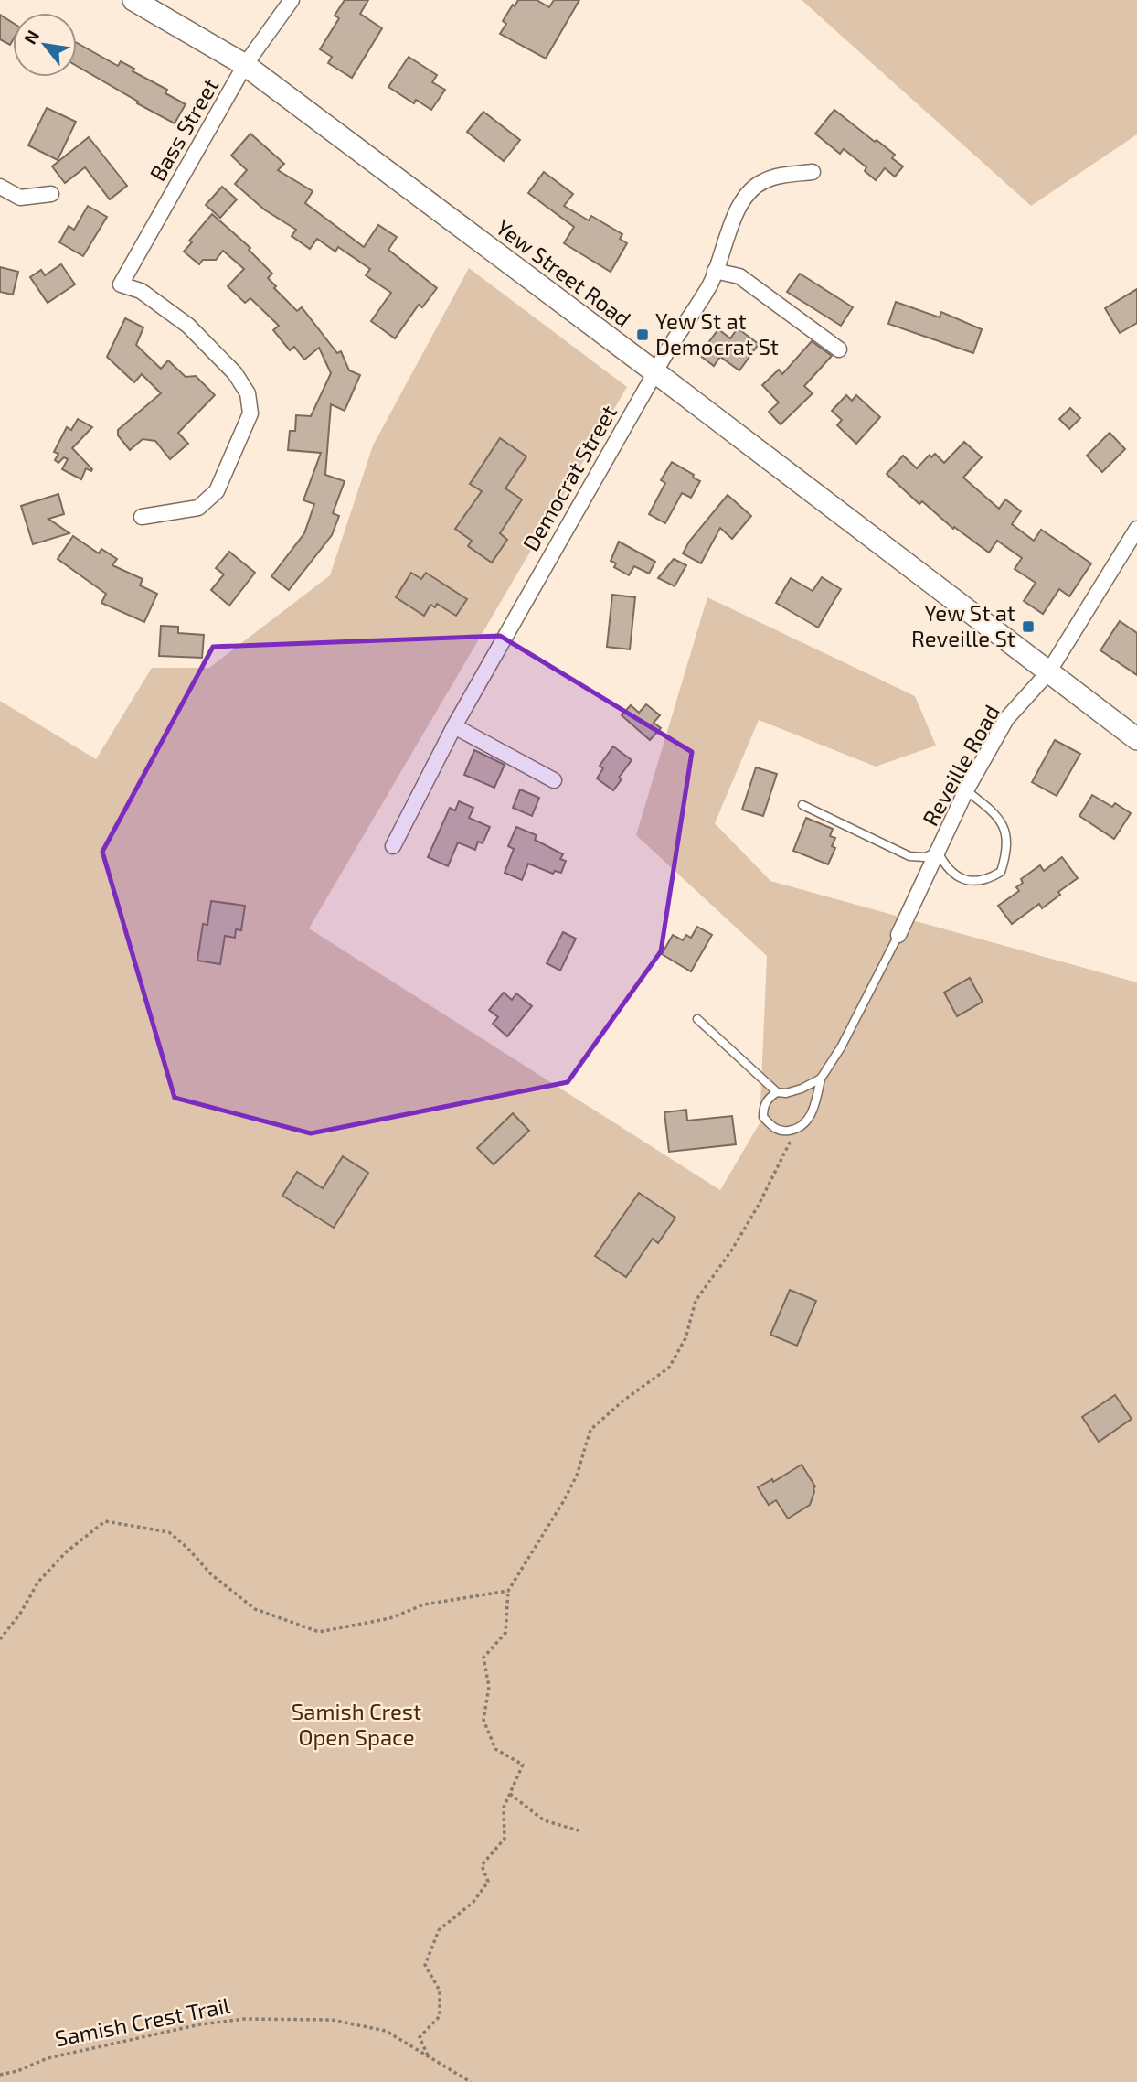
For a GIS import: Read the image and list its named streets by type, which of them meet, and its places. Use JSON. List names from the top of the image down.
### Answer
{
  "streets": {
    "street": [
      "Bass Street",
      "Yew Street Road",
      "Democrat Street",
      "Reveille Road"
    ],
    "path": ["Samish Crest Trail"]
  },
  "crossings": [
    ["Bass Street", "Yew Street Road"],
    ["Yew Street Road", "Democrat Street"],
    ["Yew Street Road", "Reveille Road"]
  ],
  "parks": ["Samish Crest Open Space"],
  "places": {
    "transit": ["Yew St at Democrat St", "Yew St at Reveille St"]
  },
  "north": "top left"
}
